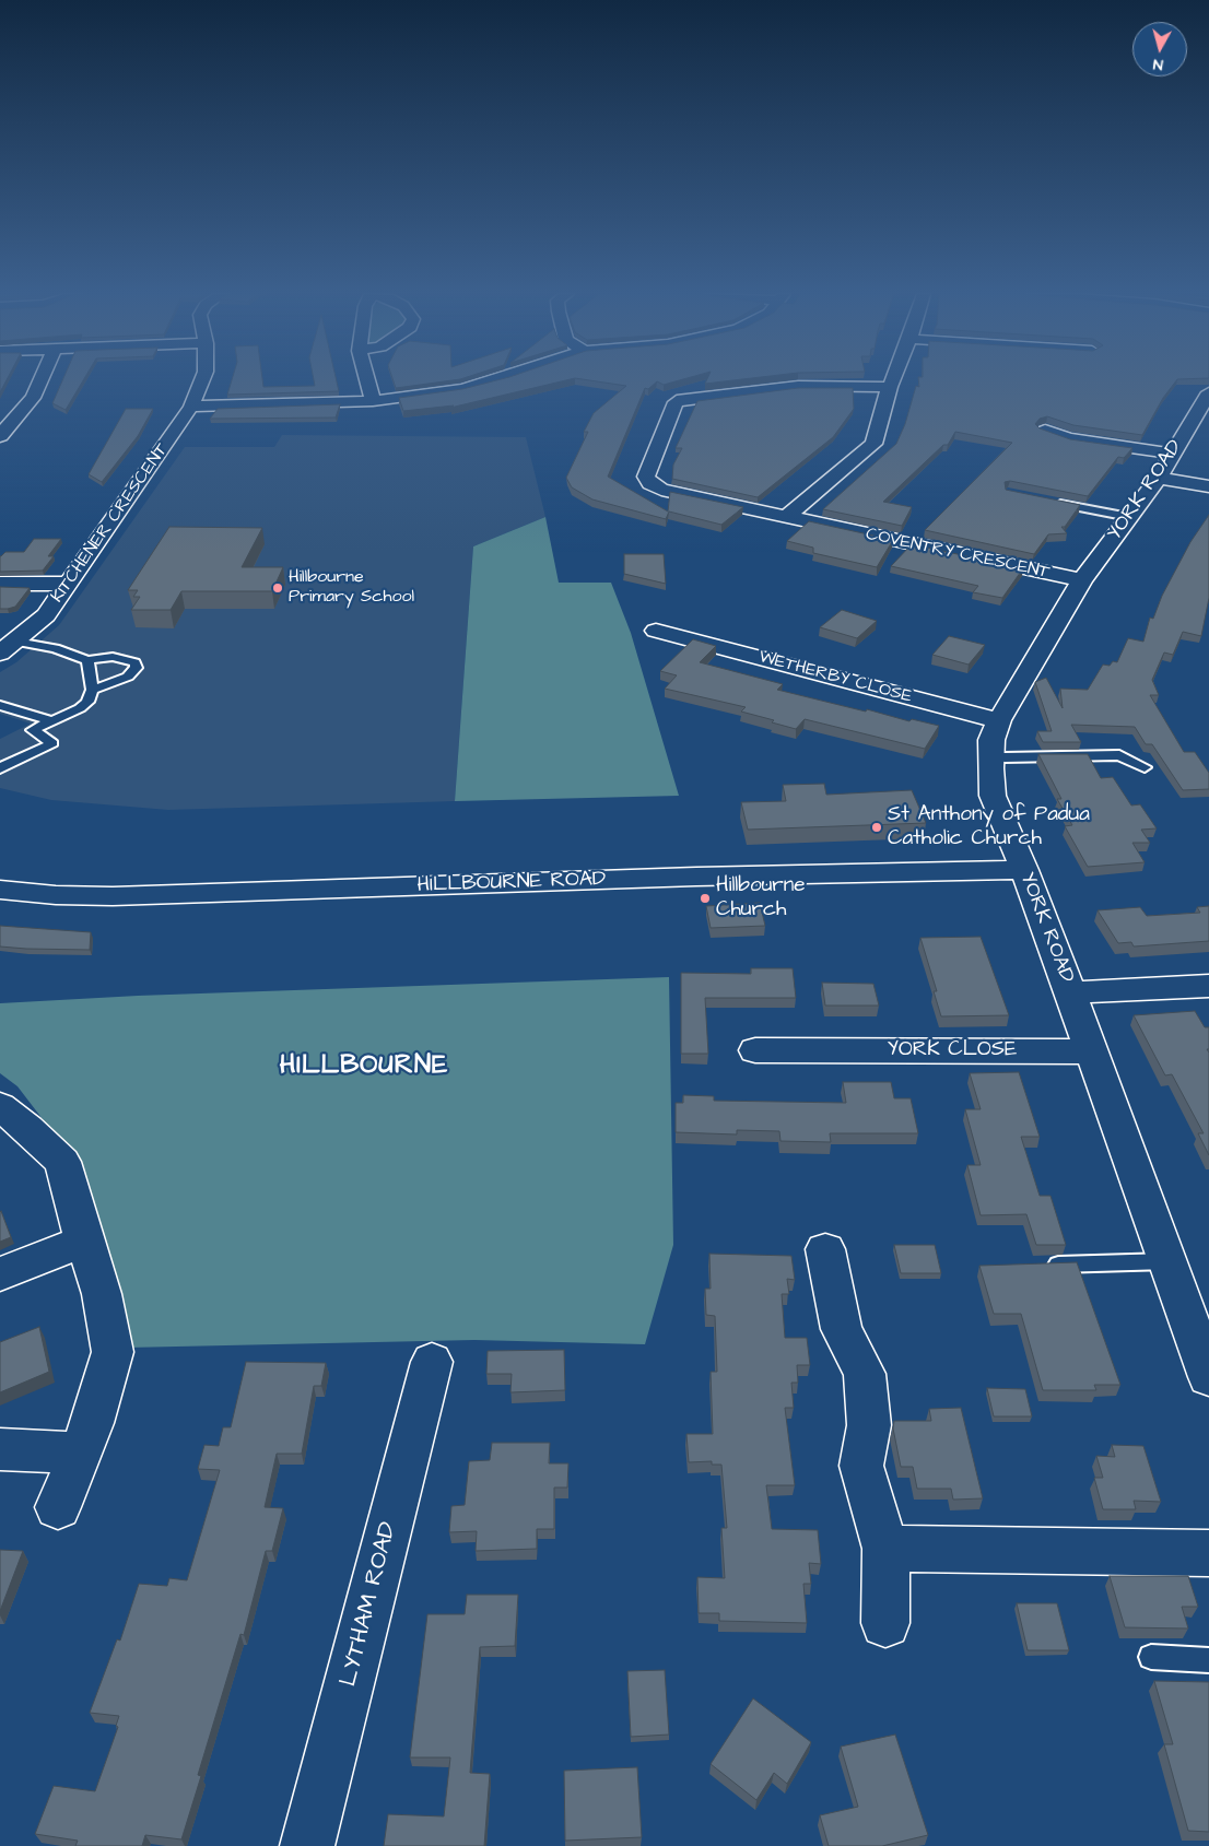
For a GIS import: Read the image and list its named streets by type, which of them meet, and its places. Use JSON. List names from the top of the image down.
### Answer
{
  "streets": {
    "street": [
      "YORK ROAD",
      "KITCHENER CRESCENT",
      "COVENTRY CRESCENT",
      "WETHERBY CLOSE",
      "HILLBOURNE ROAD",
      "YORK CLOSE",
      "LYTHAM ROAD"
    ]
  },
  "crossings": [
    ["YORK ROAD", "COVENTRY CRESCENT"],
    ["YORK ROAD", "WETHERBY CLOSE"],
    ["YORK ROAD", "HILLBOURNE ROAD"],
    ["YORK ROAD", "YORK CLOSE"]
  ],
  "districts": ["HILLBOURNE"],
  "places": ["Hillbourne Primary School", "St Anthony of Padua Catholic Church", "Hillbourne Church"],
  "north": "bottom"
}
